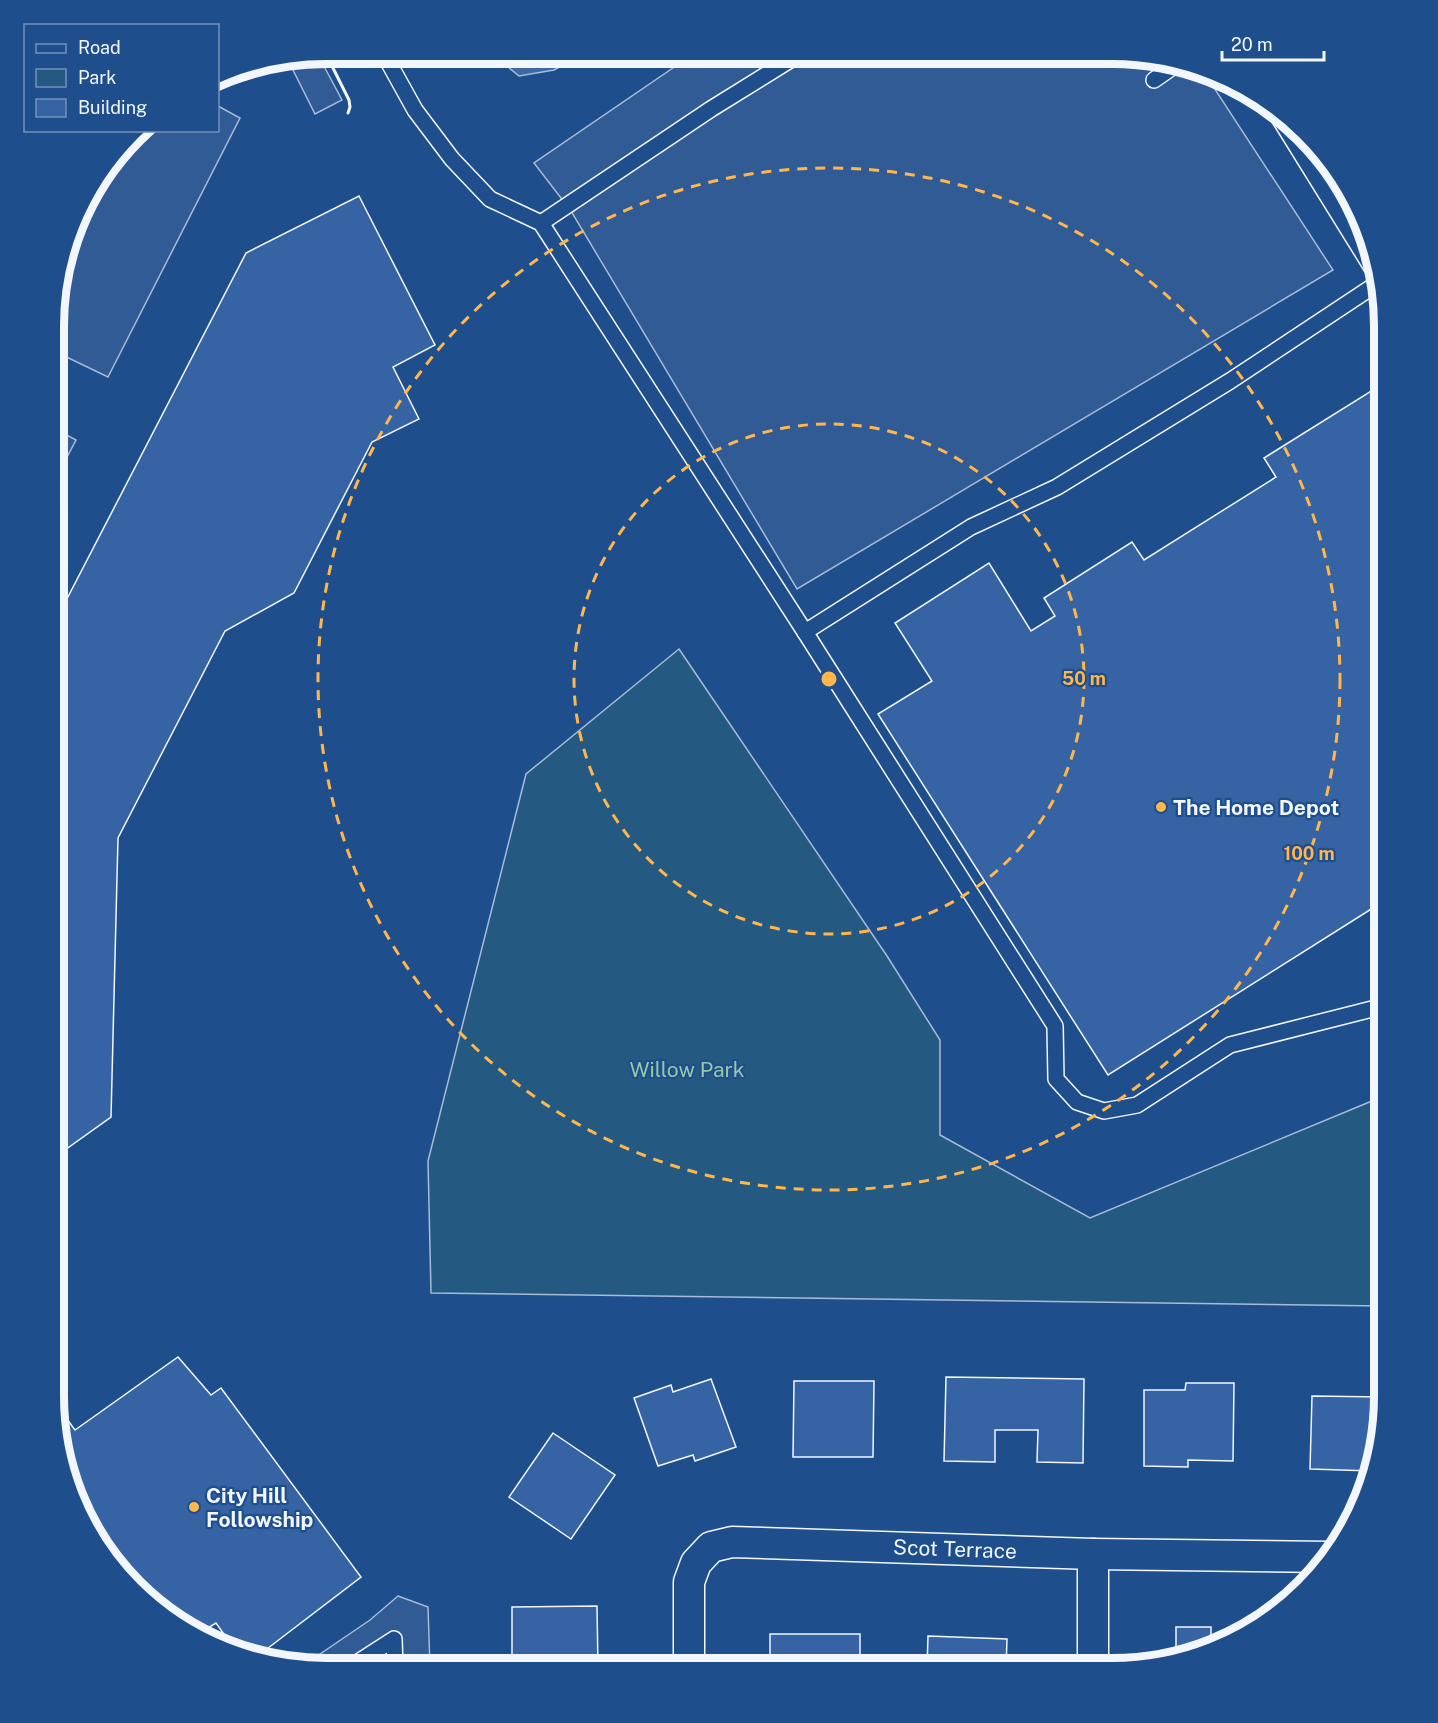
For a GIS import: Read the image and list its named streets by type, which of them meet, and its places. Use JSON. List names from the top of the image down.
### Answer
{
  "streets": {
    "street": ["Scot Terrace"]
  },
  "parks": ["Willow Park"],
  "places": ["The Home Depot", "City Hill Followship"],
  "legend": ["Road", "Park", "Building"],
  "scale_bar": "20 m",
  "rings": ["50 m", "100 m"]
}
